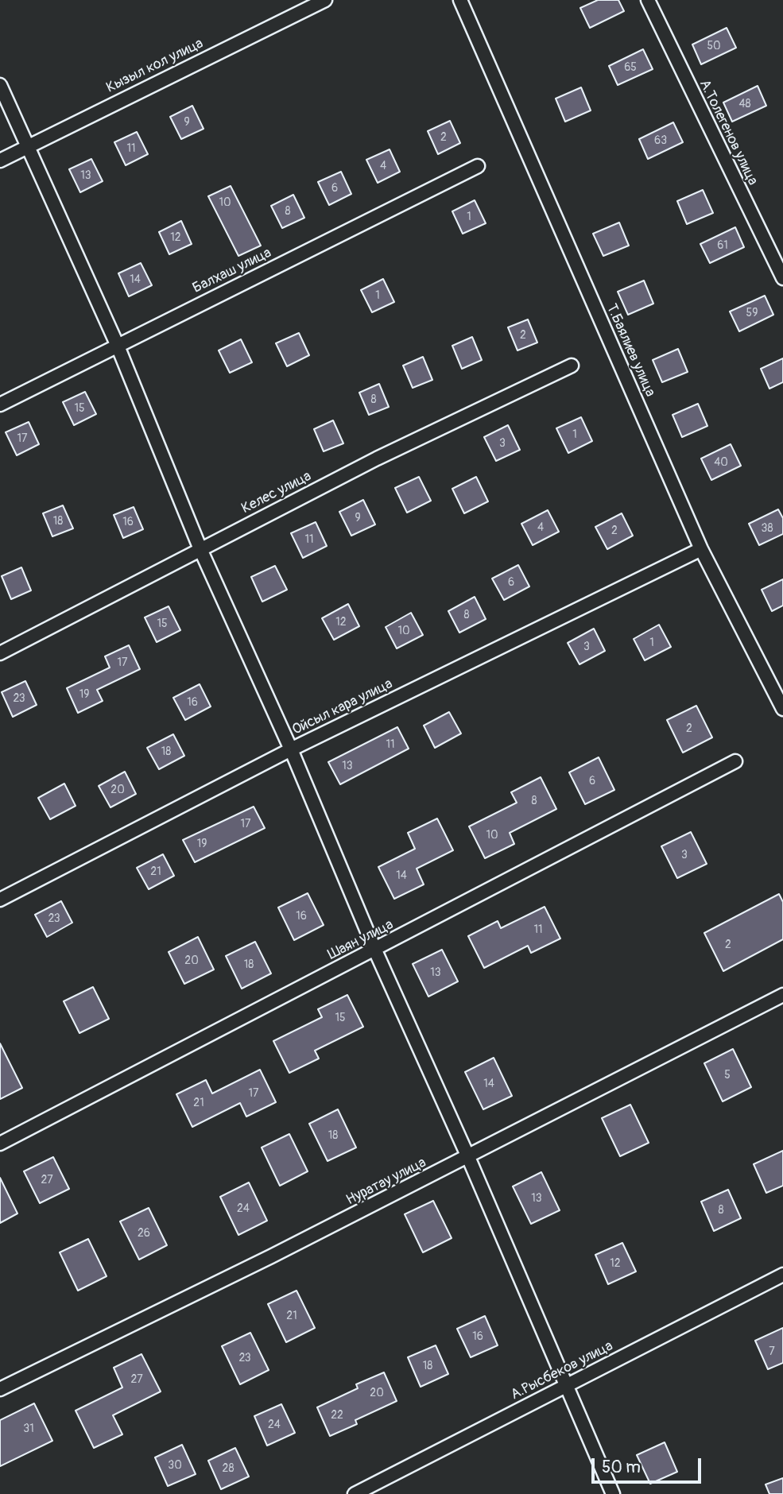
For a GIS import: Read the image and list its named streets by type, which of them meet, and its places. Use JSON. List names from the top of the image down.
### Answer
{
  "streets": {
    "street": [
      "Кызыл кол улица",
      "А.Толегенов улица",
      "Балхаш улица",
      "Т.Баялиев улица",
      "Келес улица",
      "Ойсыл кара улица",
      "Шаян улица",
      "Нуратау улица",
      "А.Рысбеков улица"
    ]
  },
  "crossings": [
    ["Т.Баялиев улица", "Ойсыл кара улица"]
  ],
  "house_numbers": [
    "50",
    "65",
    "48",
    "9",
    "2",
    "63",
    "11",
    "4",
    "13",
    "6",
    "10",
    "8",
    "1",
    "12",
    "61",
    "14",
    "1",
    "59",
    "2",
    "8",
    "15",
    "1",
    "17",
    "3",
    "40",
    "9",
    "18",
    "16",
    "4",
    "38",
    "2",
    "11",
    "6",
    "8",
    "12",
    "15",
    "10",
    "1",
    "3",
    "17",
    "19",
    "23",
    "16",
    "2",
    "11",
    "18",
    "13",
    "6",
    "20",
    "8",
    "17",
    "10",
    "19",
    "3",
    "21",
    "14",
    "16",
    "23",
    "11",
    "2",
    "20",
    "18",
    "13",
    "15",
    "5",
    "14",
    "17",
    "21",
    "18",
    "27",
    "13",
    "24",
    "8",
    "26",
    "12",
    "21",
    "16",
    "7",
    "23",
    "18",
    "27",
    "20",
    "22",
    "24",
    "31",
    "30",
    "28"
  ],
  "scale_bar": "50 m"
}
